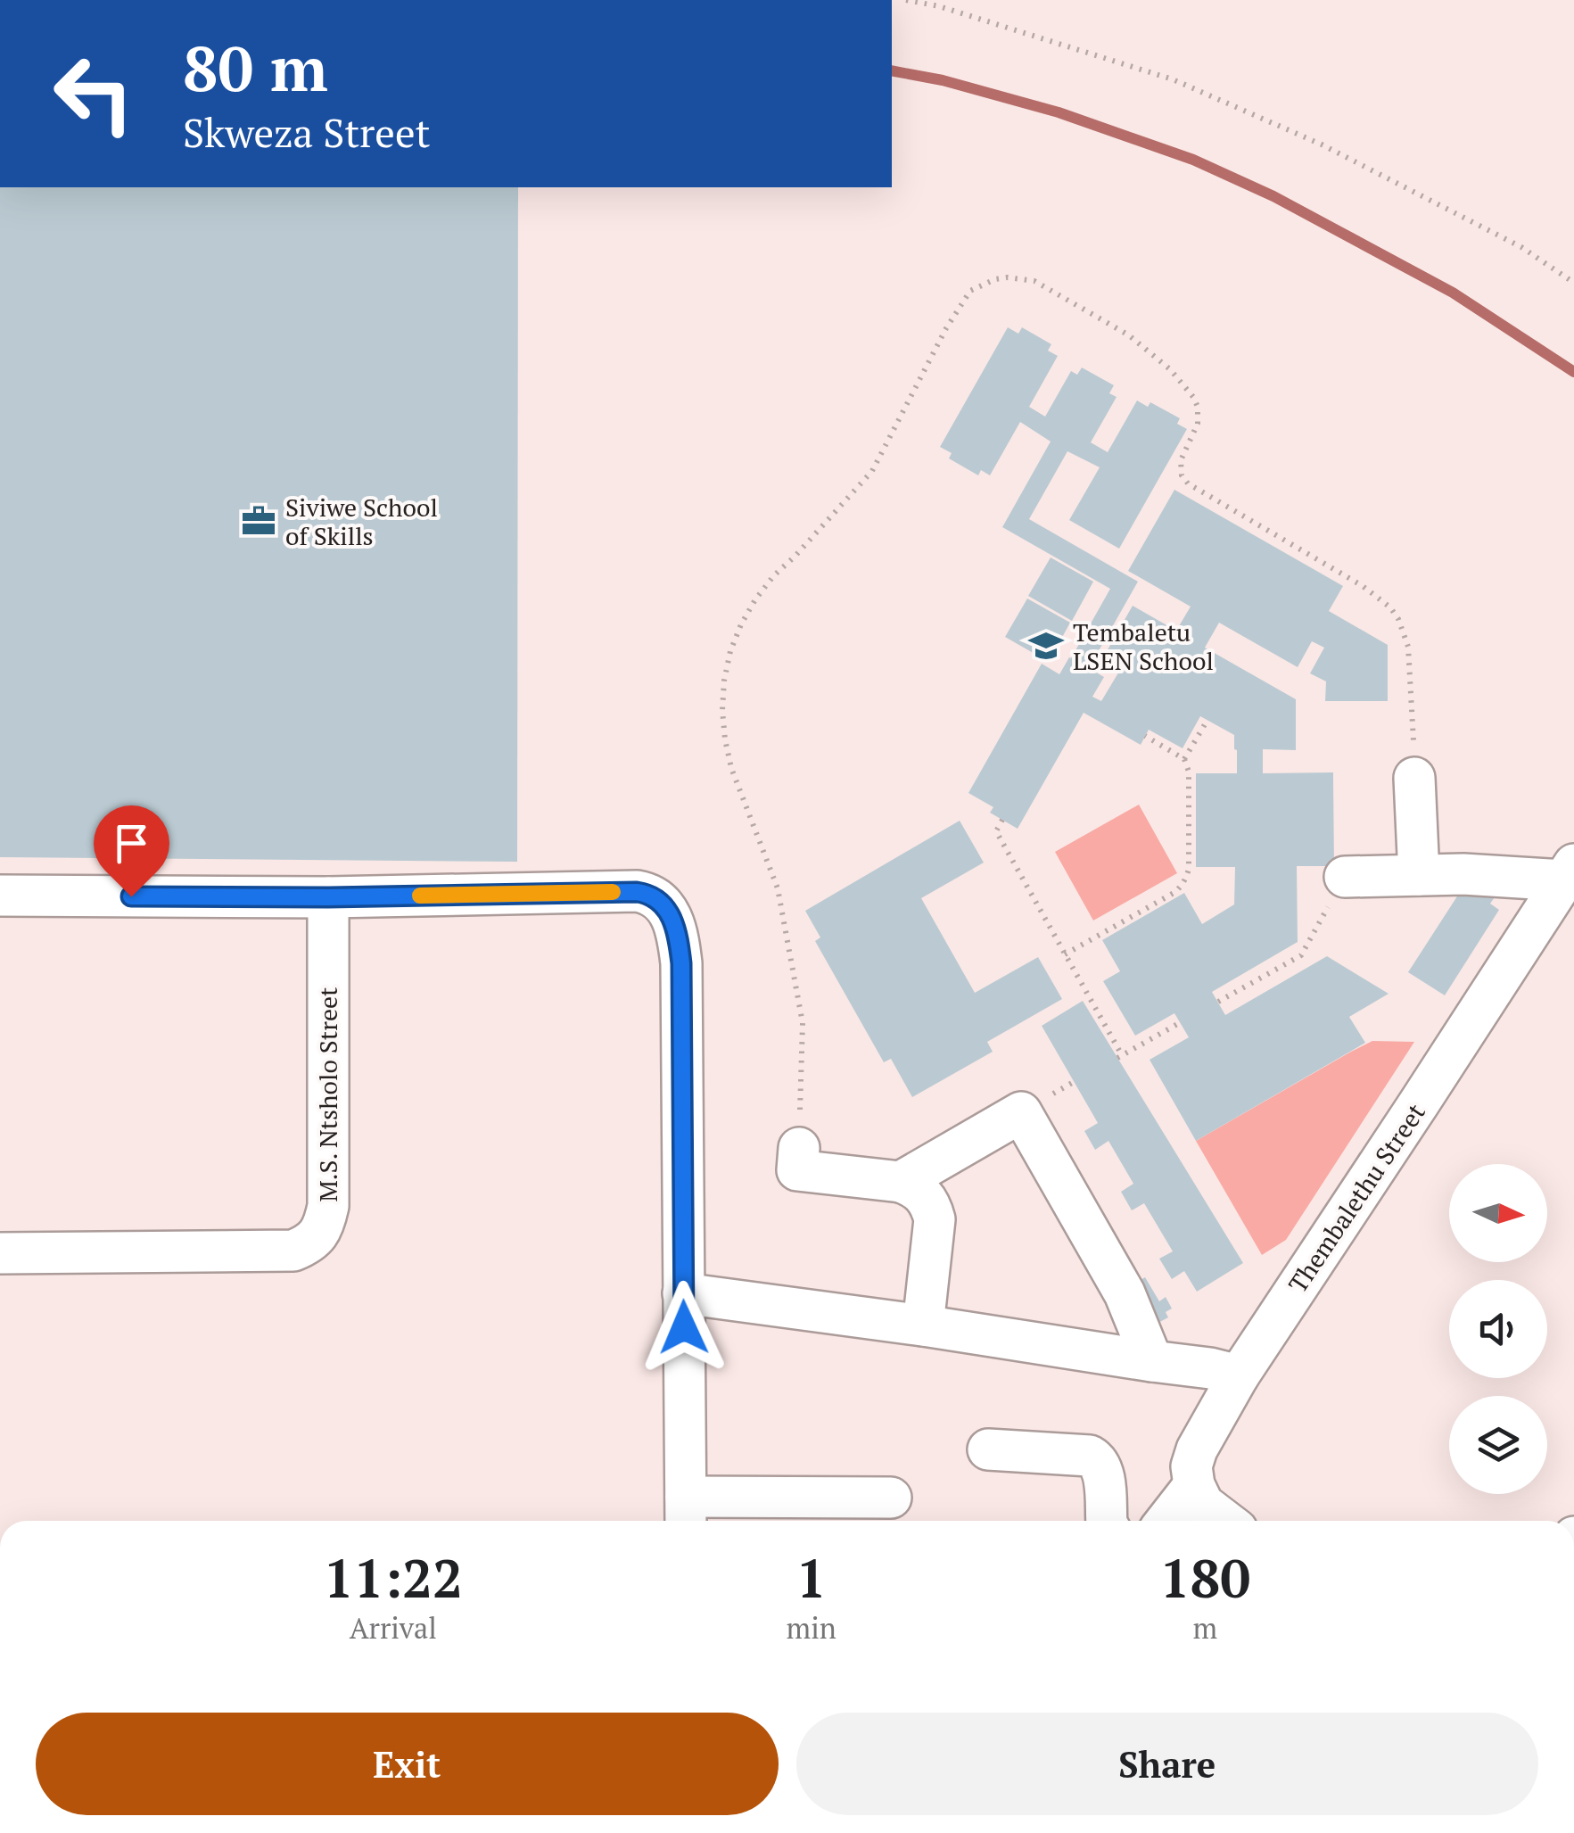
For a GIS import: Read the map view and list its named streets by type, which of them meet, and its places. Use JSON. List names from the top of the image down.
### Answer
{
  "streets": {
    "street": ["M.S. Ntsholo Street", "Thembalethu Street"]
  },
  "places": {
    "office": ["Siviwe School of Skills"],
    "school or university": ["Tembaletu LSEN School"]
  },
  "north": "right",
  "page": {
    "turn": ["80 m", "Skweza Street"],
    "eta": [
      "11:22",
      "Arrival",
      "1",
      "min",
      "180",
      "m"
    ],
    "buttons": ["Exit", "Share"]
  }
}
